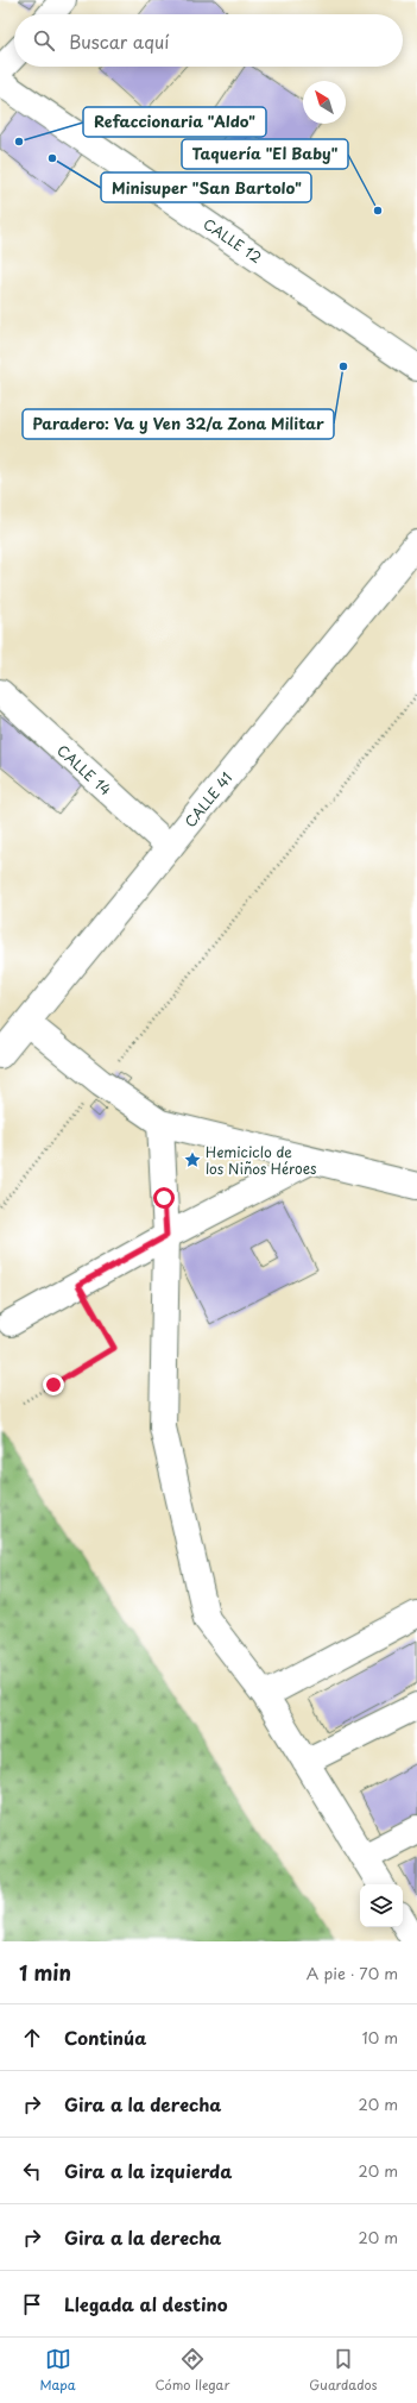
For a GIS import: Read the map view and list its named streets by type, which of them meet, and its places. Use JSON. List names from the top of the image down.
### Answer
{
  "streets": {
    "main road": ["CALLE 12", "CALLE 14", "CALLE 41"]
  },
  "crossings": [
    ["CALLE 14", "CALLE 41"]
  ],
  "places": {
    "other": [
      "Refaccionaria \"Aldo\"",
      "Minisuper \"San Bartolo\"",
      "Taquería \"El Baby\"",
      "Paradero: Va y Ven 32/a Zona Militar"
    ],
    "place": ["Hemiciclo de los Niños Héroes"]
  },
  "north": "top left",
  "page": {
    "search": "Buscar aquí",
    "heading": ["1 min", "A pie · 70 m"],
    "list": [
      ["Continúa", "10 m"],
      ["Gira a la derecha", "20 m"],
      ["Gira a la izquierda", "20 m"],
      ["Gira a la derecha", "20 m"],
      "Llegada al destino"
    ],
    "nav": ["Mapa", "Cómo llegar", "Guardados"]
  }
}
